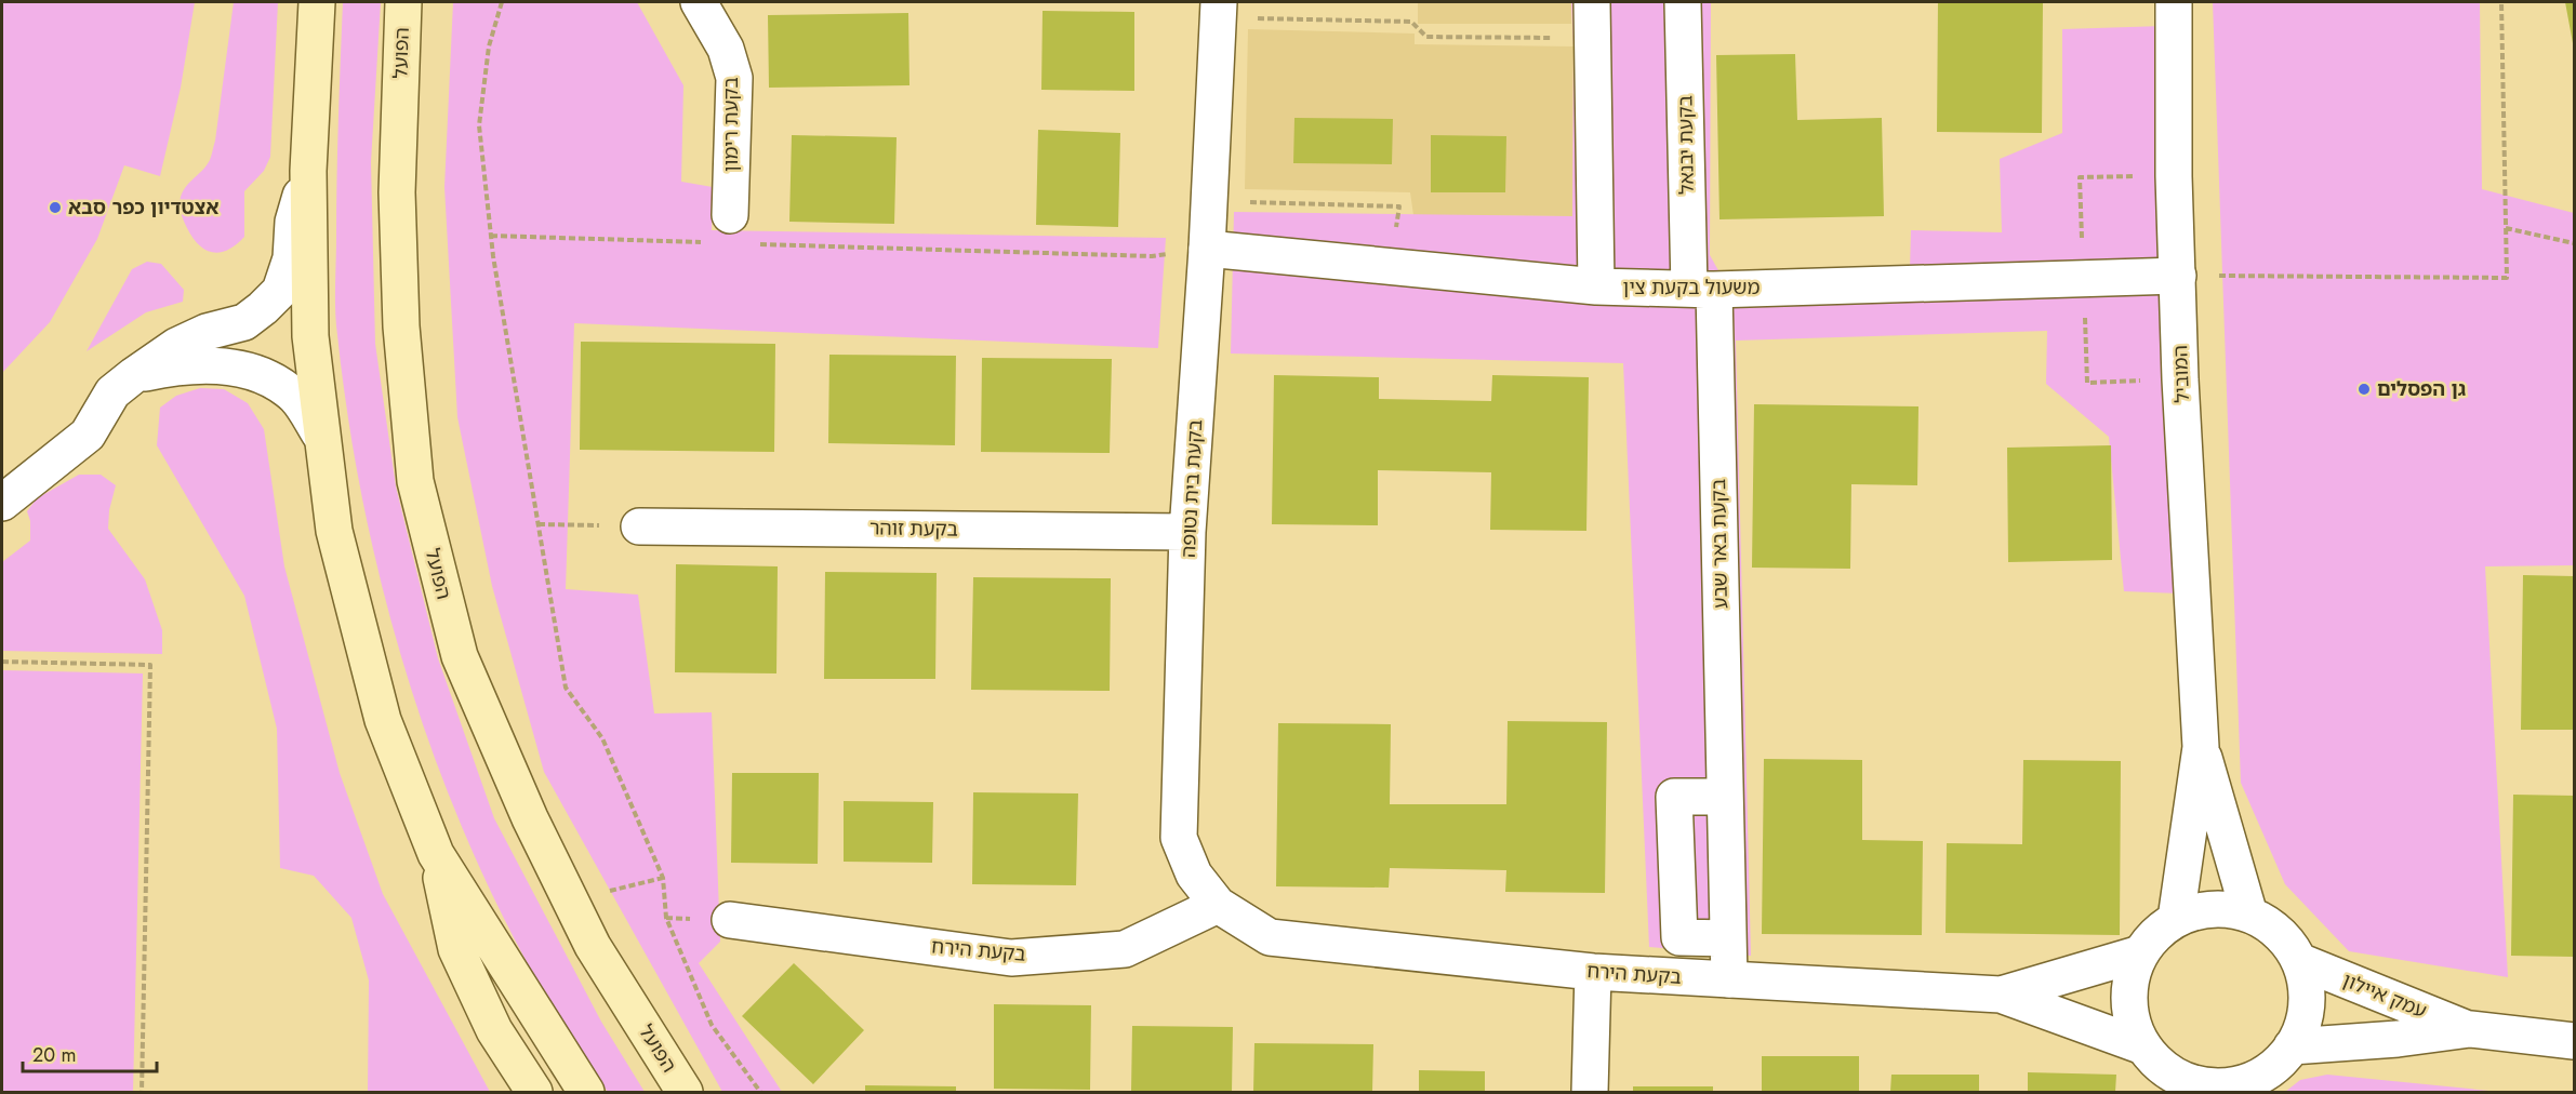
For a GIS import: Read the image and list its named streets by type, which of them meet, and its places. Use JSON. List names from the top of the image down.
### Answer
{
  "streets": {
    "main road": ["הפועל"],
    "street": [
      "בקעת רימון",
      "בקעת יבנאל",
      "משעול בקעת צין",
      "המוביל",
      "בקעת בית נטופה",
      "בקעת זוהר",
      "בקעת באר שבע",
      "בקעת הירח",
      "עמק איילון"
    ]
  },
  "crossings": [
    ["בקעת יבנאל", "משעול בקעת צין"],
    ["בקעת יבנאל", "בקעת באר שבע"],
    ["משעול בקעת צין", "המוביל"],
    ["משעול בקעת צין", "בקעת בית נטופה"],
    ["משעול בקעת צין", "בקעת באר שבע"],
    ["המוביל", "בקעת הירח"],
    ["המוביל", "עמק איילון"],
    ["בקעת בית נטופה", "בקעת זוהר"],
    ["בקעת בית נטופה", "בקעת הירח"],
    ["בקעת באר שבע", "בקעת הירח"],
    ["בקעת הירח", "עמק איילון"]
  ],
  "places": ["אצטדיון כפר סבא", "גן הפסלים"],
  "scale_bar": "20 m"
}
